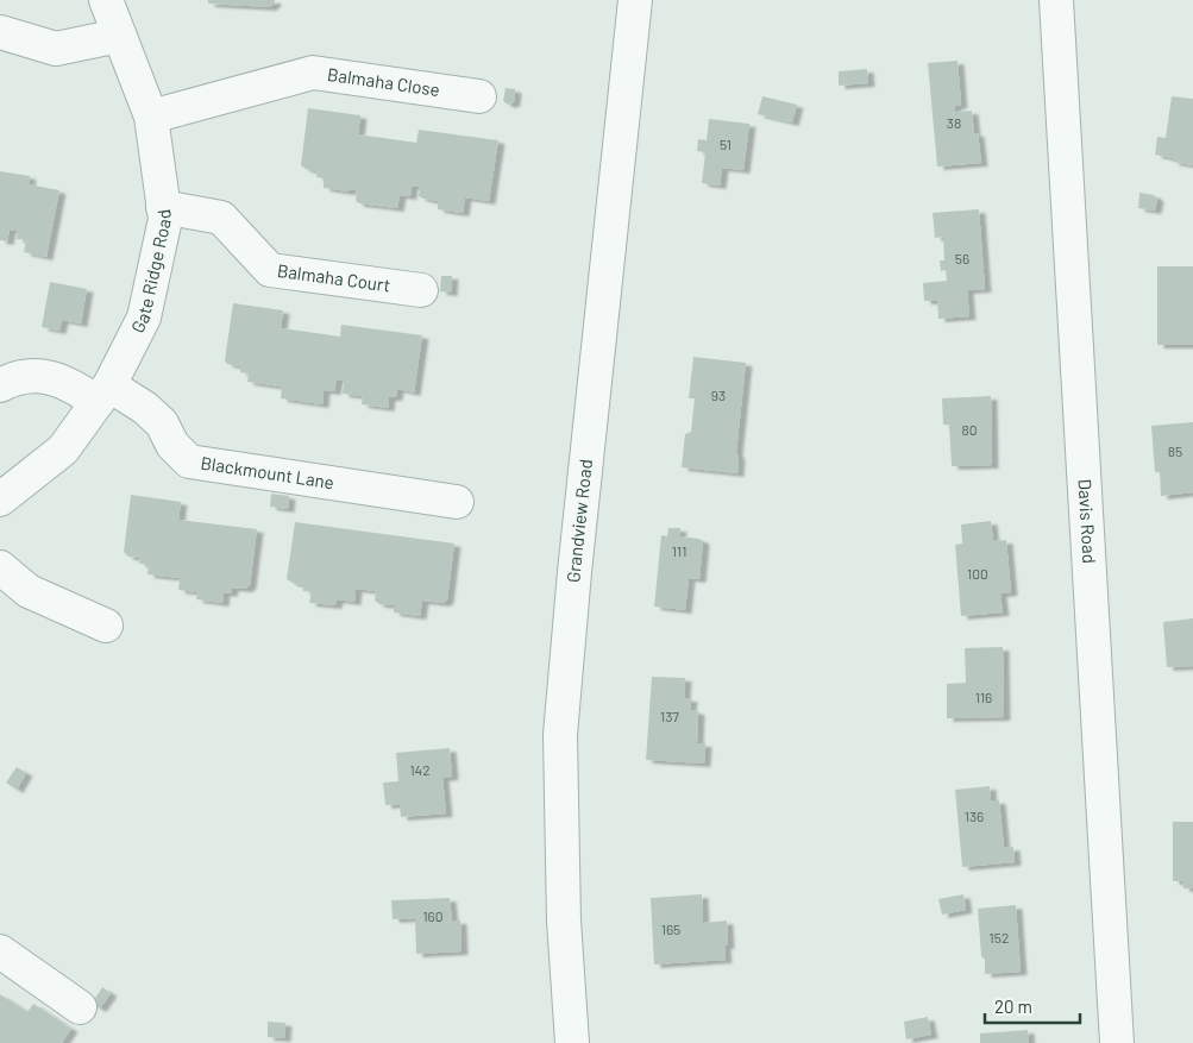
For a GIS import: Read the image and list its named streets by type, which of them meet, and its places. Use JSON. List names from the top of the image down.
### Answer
{
  "streets": {
    "street": [
      "Balmaha Close",
      "Gate Ridge Road",
      "Balmaha Court",
      "Blackmount Lane",
      "Grandview Road",
      "Davis Road"
    ]
  },
  "crossings": [
    ["Balmaha Close", "Gate Ridge Road"],
    ["Gate Ridge Road", "Balmaha Court"],
    ["Gate Ridge Road", "Blackmount Lane"]
  ],
  "house_numbers": [
    "38",
    "51",
    "56",
    "93",
    "80",
    "85",
    "111",
    "100",
    "116",
    "137",
    "142",
    "136",
    "160",
    "165",
    "152"
  ],
  "scale_bar": "20 m"
}
